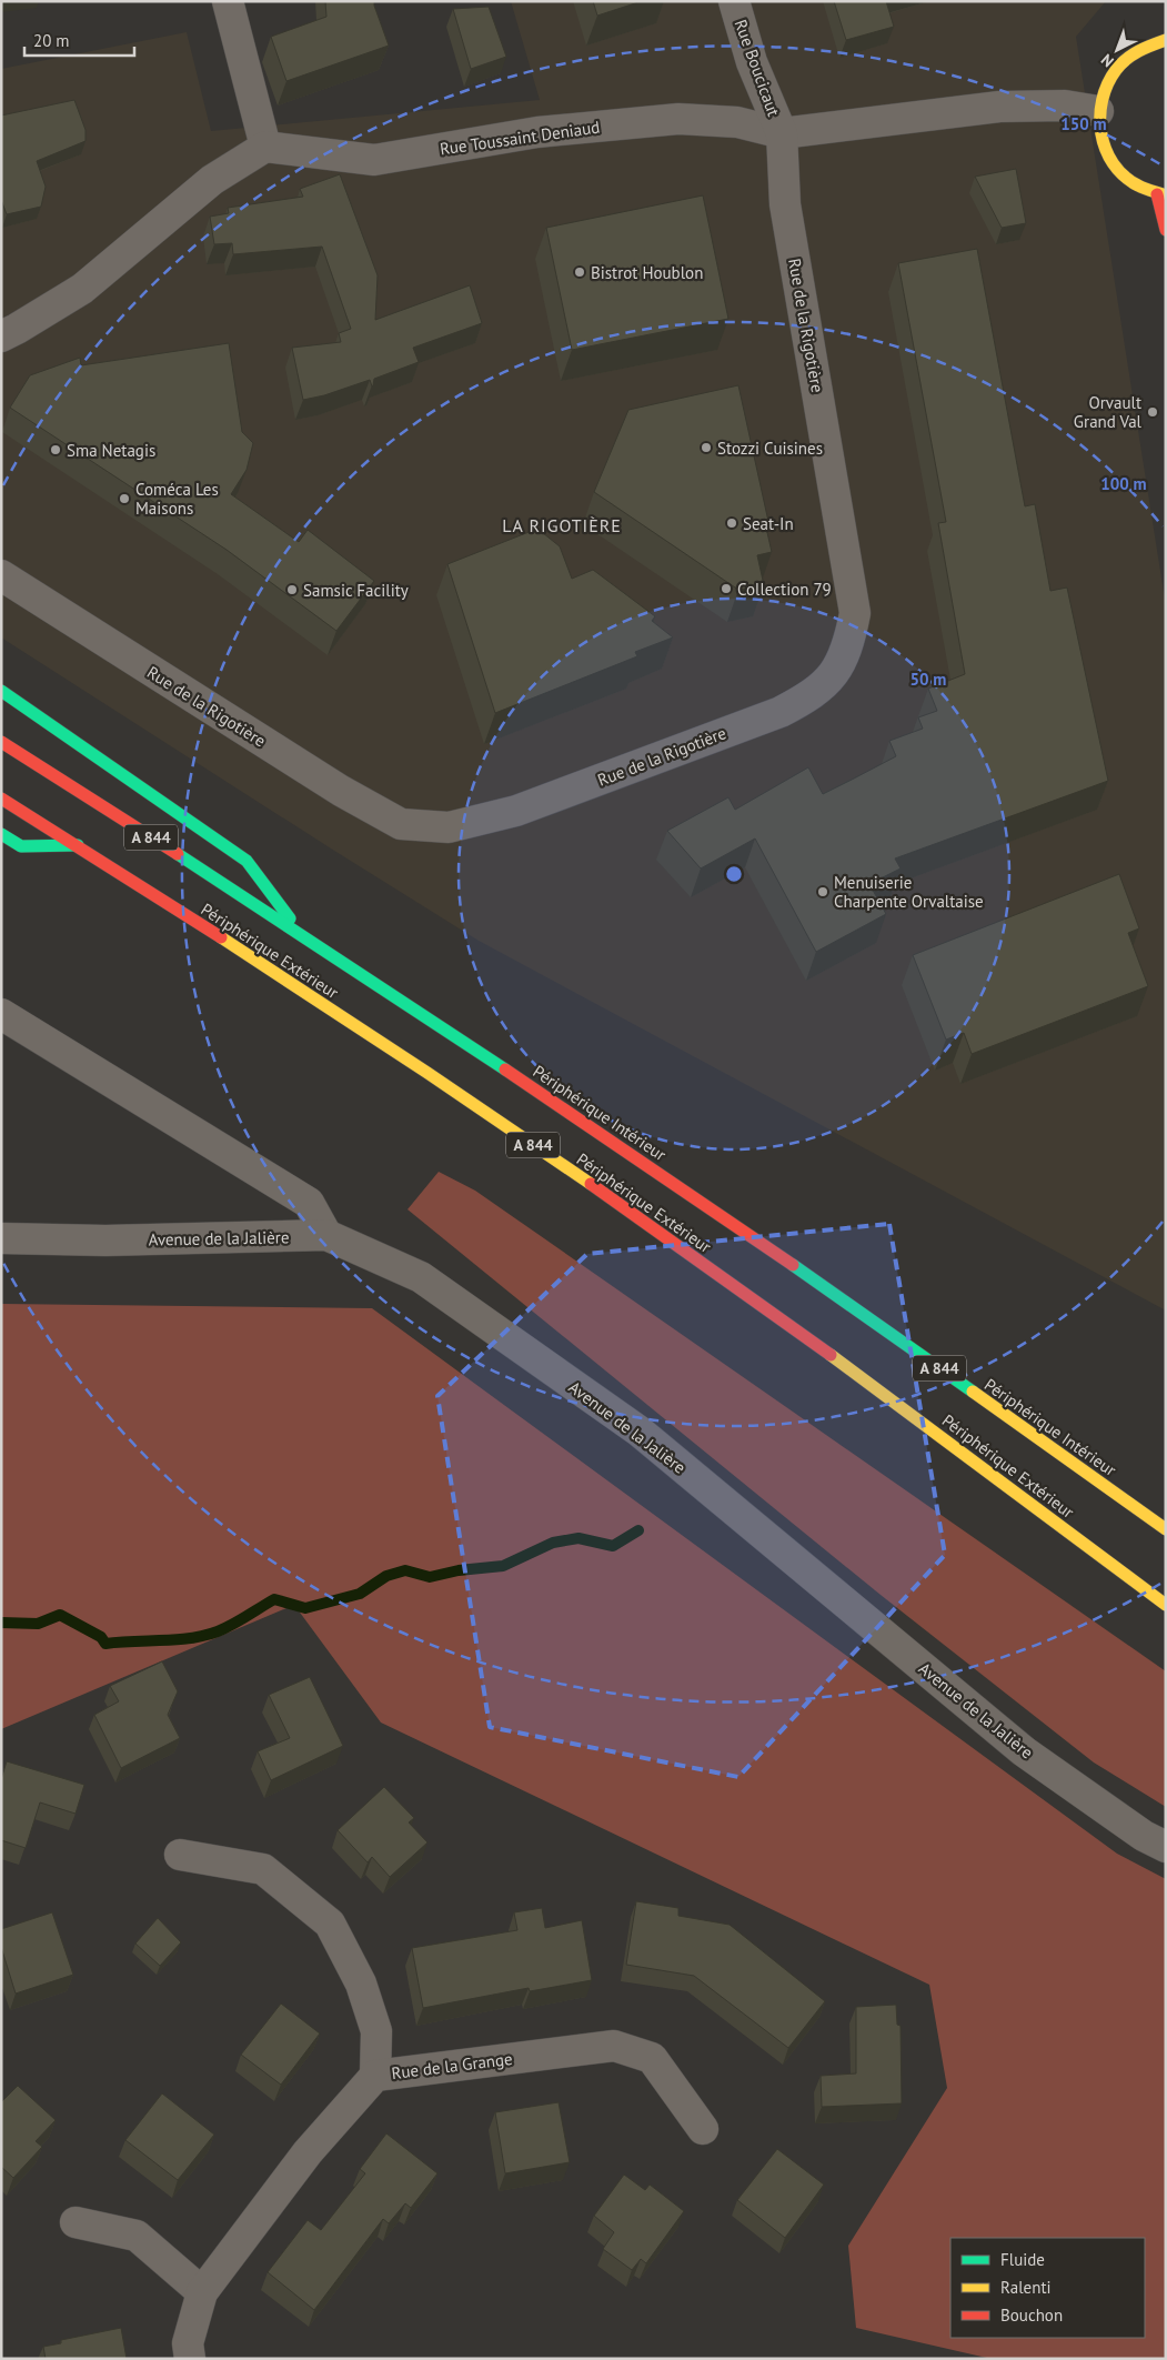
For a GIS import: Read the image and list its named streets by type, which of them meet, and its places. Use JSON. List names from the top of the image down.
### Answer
{
  "streets": {
    "main road": ["A 844", "Périphérique Extérieur", "Périphérique Intérieur"],
    "street": [
      "Rue Boucicaut",
      "Rue Toussaint Deniaud",
      "Rue de la Rigotière",
      "Avenue de la Jalière",
      "Rue de la Grange"
    ]
  },
  "crossings": [
    ["Rue Boucicaut", "Rue Toussaint Deniaud"],
    ["Rue Boucicaut", "Rue de la Rigotière"],
    ["Rue Toussaint Deniaud", "Rue de la Rigotière"]
  ],
  "districts": ["LA RIGOTIÈRE"],
  "places": [
    "Bistrot Houblon",
    "Orvault Grand Val",
    "Stozzi Cuisines",
    "Sma Netagis",
    "Coméca Les Maisons",
    "Seat-In",
    "Collection 79",
    "Samsic Facility",
    "Menuiserie Charpente Orvaltaise"
  ],
  "legend": ["Fluide", "Ralenti", "Bouchon"],
  "scale_bar": "20 m",
  "north": "bottom left",
  "rings": ["150 m", "100 m", "50 m"]
}
